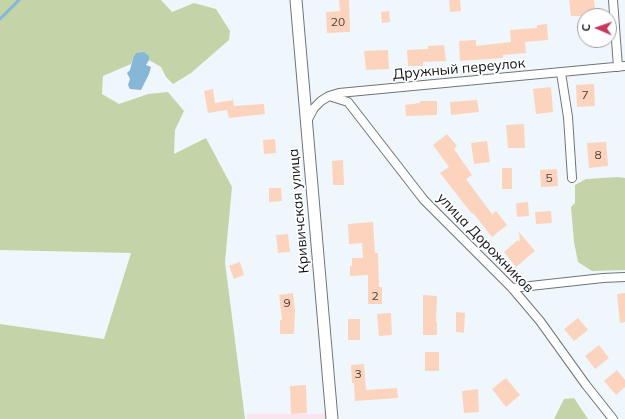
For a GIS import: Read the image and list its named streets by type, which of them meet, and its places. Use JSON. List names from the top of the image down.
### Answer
{
  "streets": {
    "street": ["Дружный переулок", "Кривичская улица", "улица Дорожников"]
  },
  "crossings": [
    ["Дружный переулок", "Кривичская улица"],
    ["Дружный переулок", "улица Дорожников"]
  ],
  "house_numbers": [
    "20",
    "7",
    "8",
    "5",
    "2",
    "9",
    "3"
  ],
  "north": "left"
}
